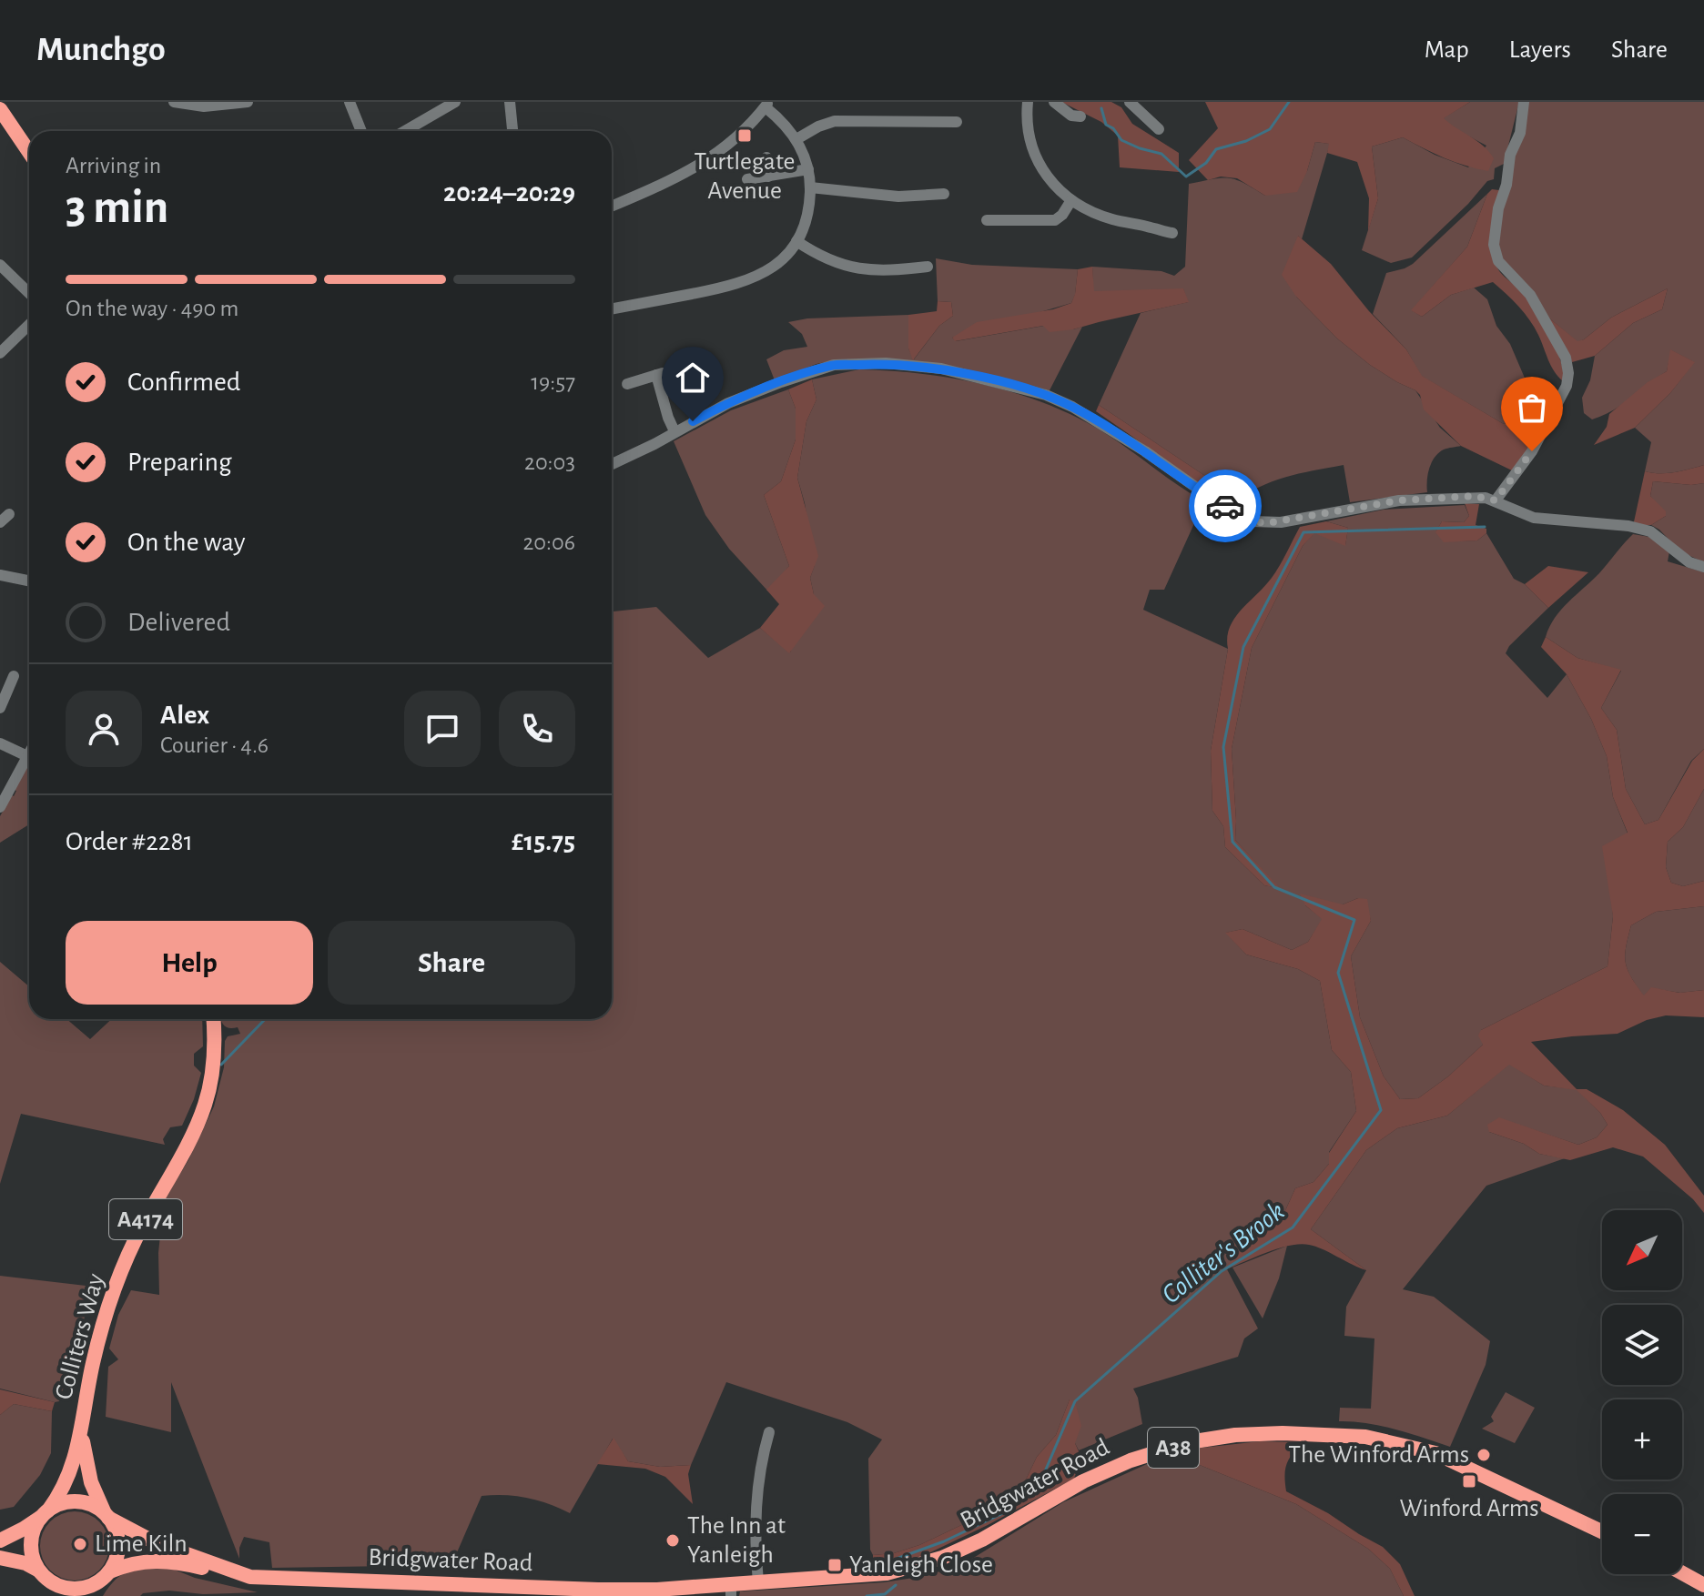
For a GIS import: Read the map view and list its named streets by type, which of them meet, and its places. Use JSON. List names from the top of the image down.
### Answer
{
  "streets": {
    "highway": [
      "A4174",
      "Colliters Way",
      "A38",
      "Bridgwater Road"
    ]
  },
  "crossings": [
    ["A4174", "Colliters Way"],
    ["A4174", "Bridgwater Road"]
  ],
  "water": ["Colliter's Brook"],
  "places": {
    "transit": ["Turtlegate Avenue", "Winford Arms", "Yanleigh Close"],
    "other": ["The Winford Arms", "The Inn at Yanleigh", "Lime Kiln"]
  },
  "north": "bottom left",
  "page": {
    "header": "Munchgo",
    "nav": ["Map", "Layers", "Share"],
    "heading": ["3 min", "Arriving in", "20:24–20:29"],
    "panel": [
      "Alex",
      "Courier · 4.6",
      "Order #2281",
      "£15.75"
    ],
    "bar": "On the way · 490 m",
    "list": [
      ["Confirmed", "19:57"],
      ["Preparing", "20:03"],
      ["On the way", "20:06"],
      "Delivered"
    ],
    "buttons": ["Help", "Share"],
    "map_buttons": ["+", "−"]
  }
}
